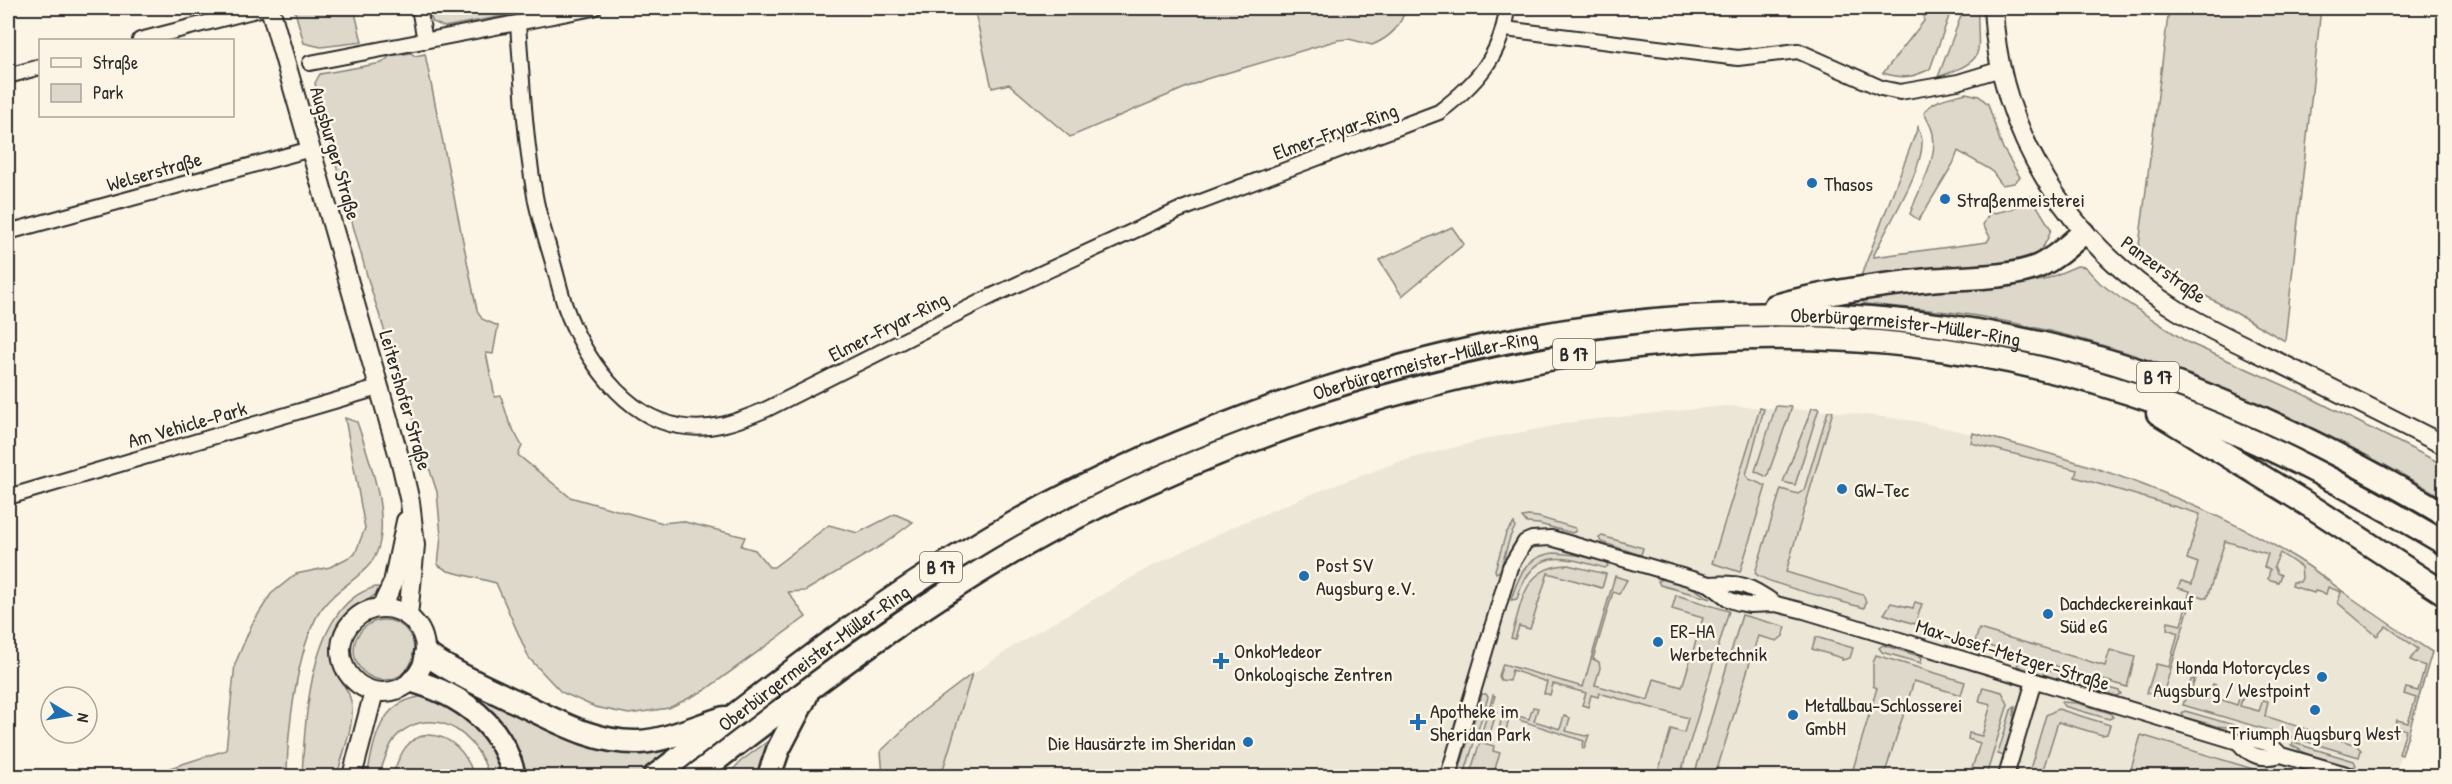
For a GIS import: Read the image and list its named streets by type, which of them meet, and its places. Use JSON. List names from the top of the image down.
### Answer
{
  "streets": {
    "highway": ["Oberbürgermeister-Müller-Ring", "B 17"],
    "street": [
      "Elmer-Fryar-Ring",
      "Augsburger Straße",
      "Welserstraße",
      "Panzerstraße",
      "Leitershofer Straße",
      "Am Vehicle-Park",
      "Max-Josef-Metzger-Straße"
    ]
  },
  "crossings": [
    ["Augsburger Straße", "Welserstraße"],
    ["Augsburger Straße", "Leitershofer Straße"],
    ["Leitershofer Straße", "Am Vehicle-Park"]
  ],
  "places": {
    "other": [
      "Thasos",
      "Straßenmeisterei",
      "GW-Tec",
      "Post SV Augsburg e.V.",
      "Dachdeckereinkauf Süd eG",
      "ER-HA Werbetechnik",
      "Honda Motorcycles Augsburg / Westpoint",
      "Triumph Augsburg West",
      "Metallbau-Schlosserei GmbH",
      "Die Hausärzte im Sheridan"
    ],
    "health": ["OnkoMedeor Onkologische Zentren", "Apotheke im Sheridan Park"]
  },
  "legend": ["Straße", "Park"],
  "north": "right"
}
